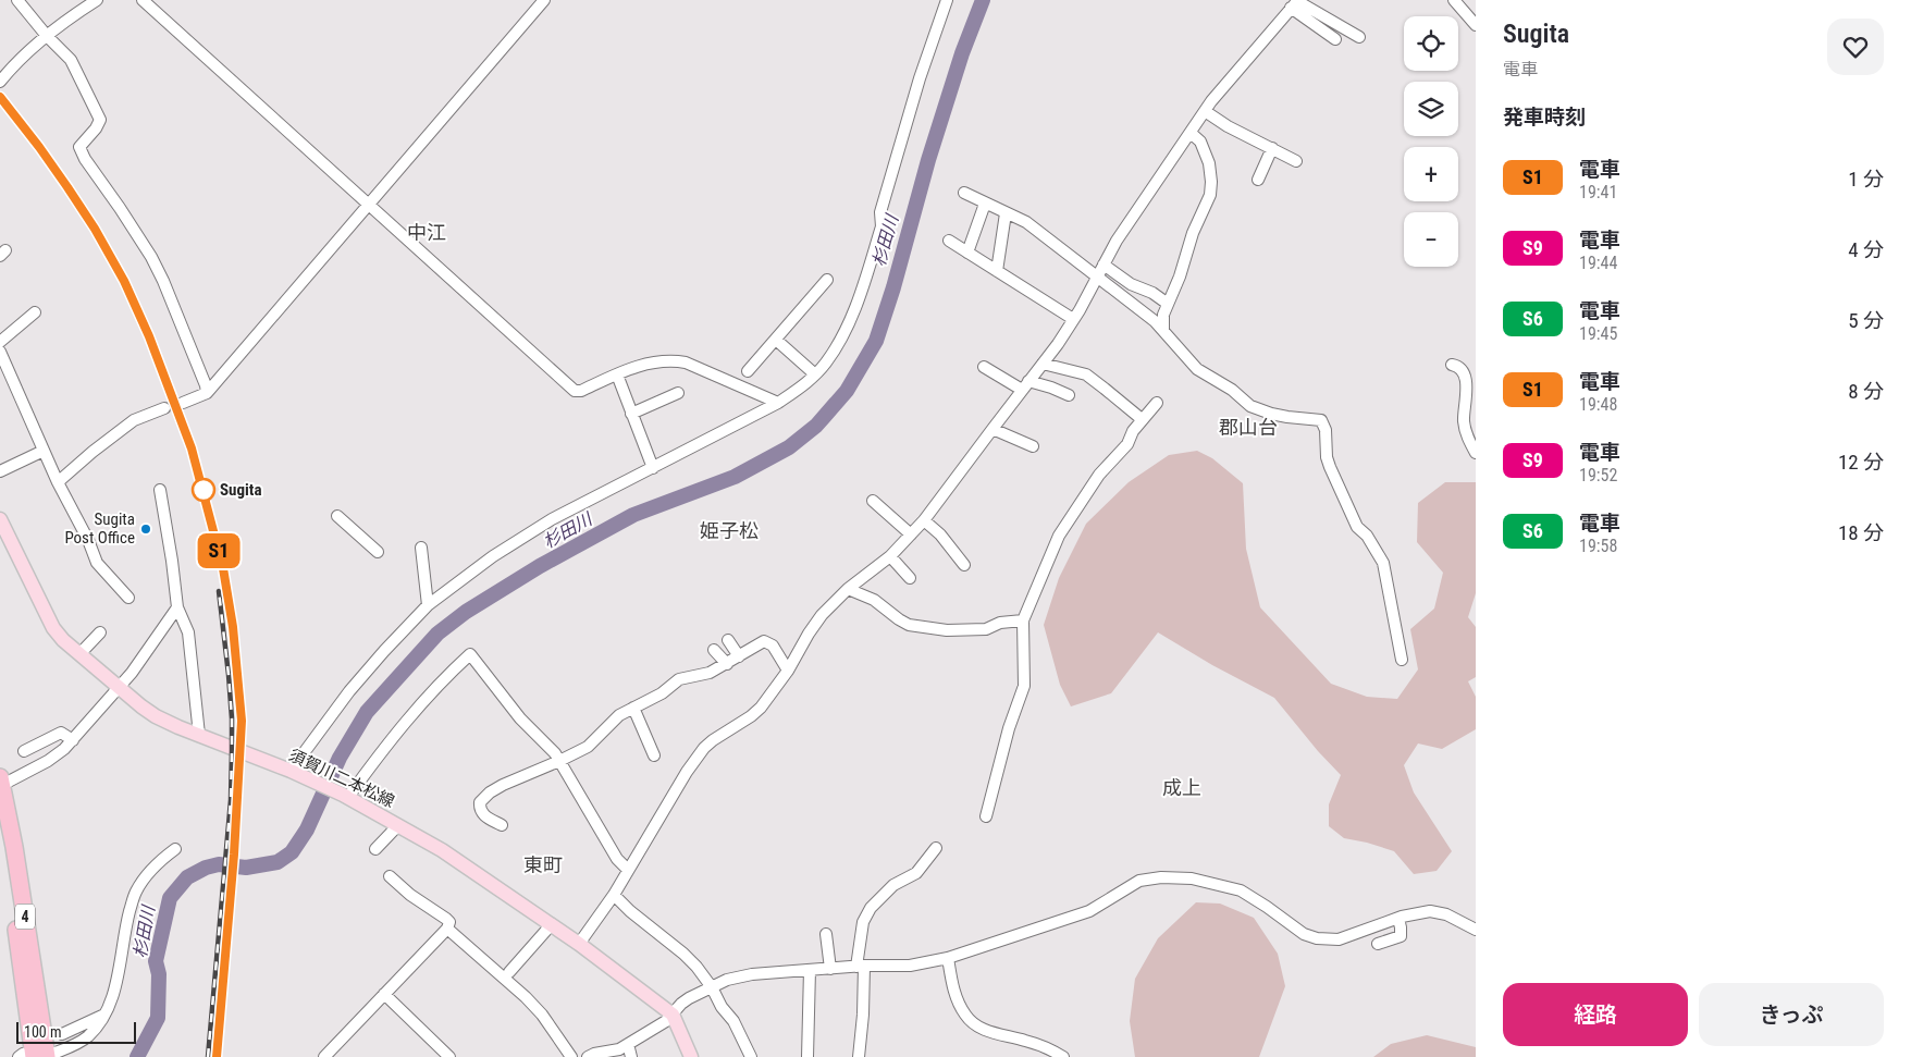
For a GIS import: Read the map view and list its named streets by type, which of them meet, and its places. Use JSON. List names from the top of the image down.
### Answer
{
  "streets": {
    "highway": ["4"],
    "main road": ["須賀川二本松線"]
  },
  "districts": [
    "中江",
    "郡山台",
    "姫子松",
    "成上",
    "東町"
  ],
  "water": ["杉田川"],
  "places": ["Sugita", "Sugita Post Office"],
  "scale_bar": "100 m",
  "page": {
    "on_map": "S1",
    "heading": [
      ["Sugita", "電車"],
      "発車時刻"
    ],
    "map_buttons": ["+", "−"],
    "list": [
      {
        "mark": "S1",
        "name": "電車",
        "note": "19:41",
        "value": "1 分"
      },
      {
        "mark": "S9",
        "name": "電車",
        "note": "19:44",
        "value": "4 分"
      },
      {
        "mark": "S6",
        "name": "電車",
        "note": "19:45",
        "value": "5 分"
      },
      {
        "mark": "S1",
        "name": "電車",
        "note": "19:48",
        "value": "8 分"
      },
      {
        "mark": "S9",
        "name": "電車",
        "note": "19:52",
        "value": "12 分"
      },
      {
        "mark": "S6",
        "name": "電車",
        "note": "19:58",
        "value": "18 分"
      }
    ],
    "buttons": ["経路", "きっぷ"],
    "scale": "100 m"
  }
}
